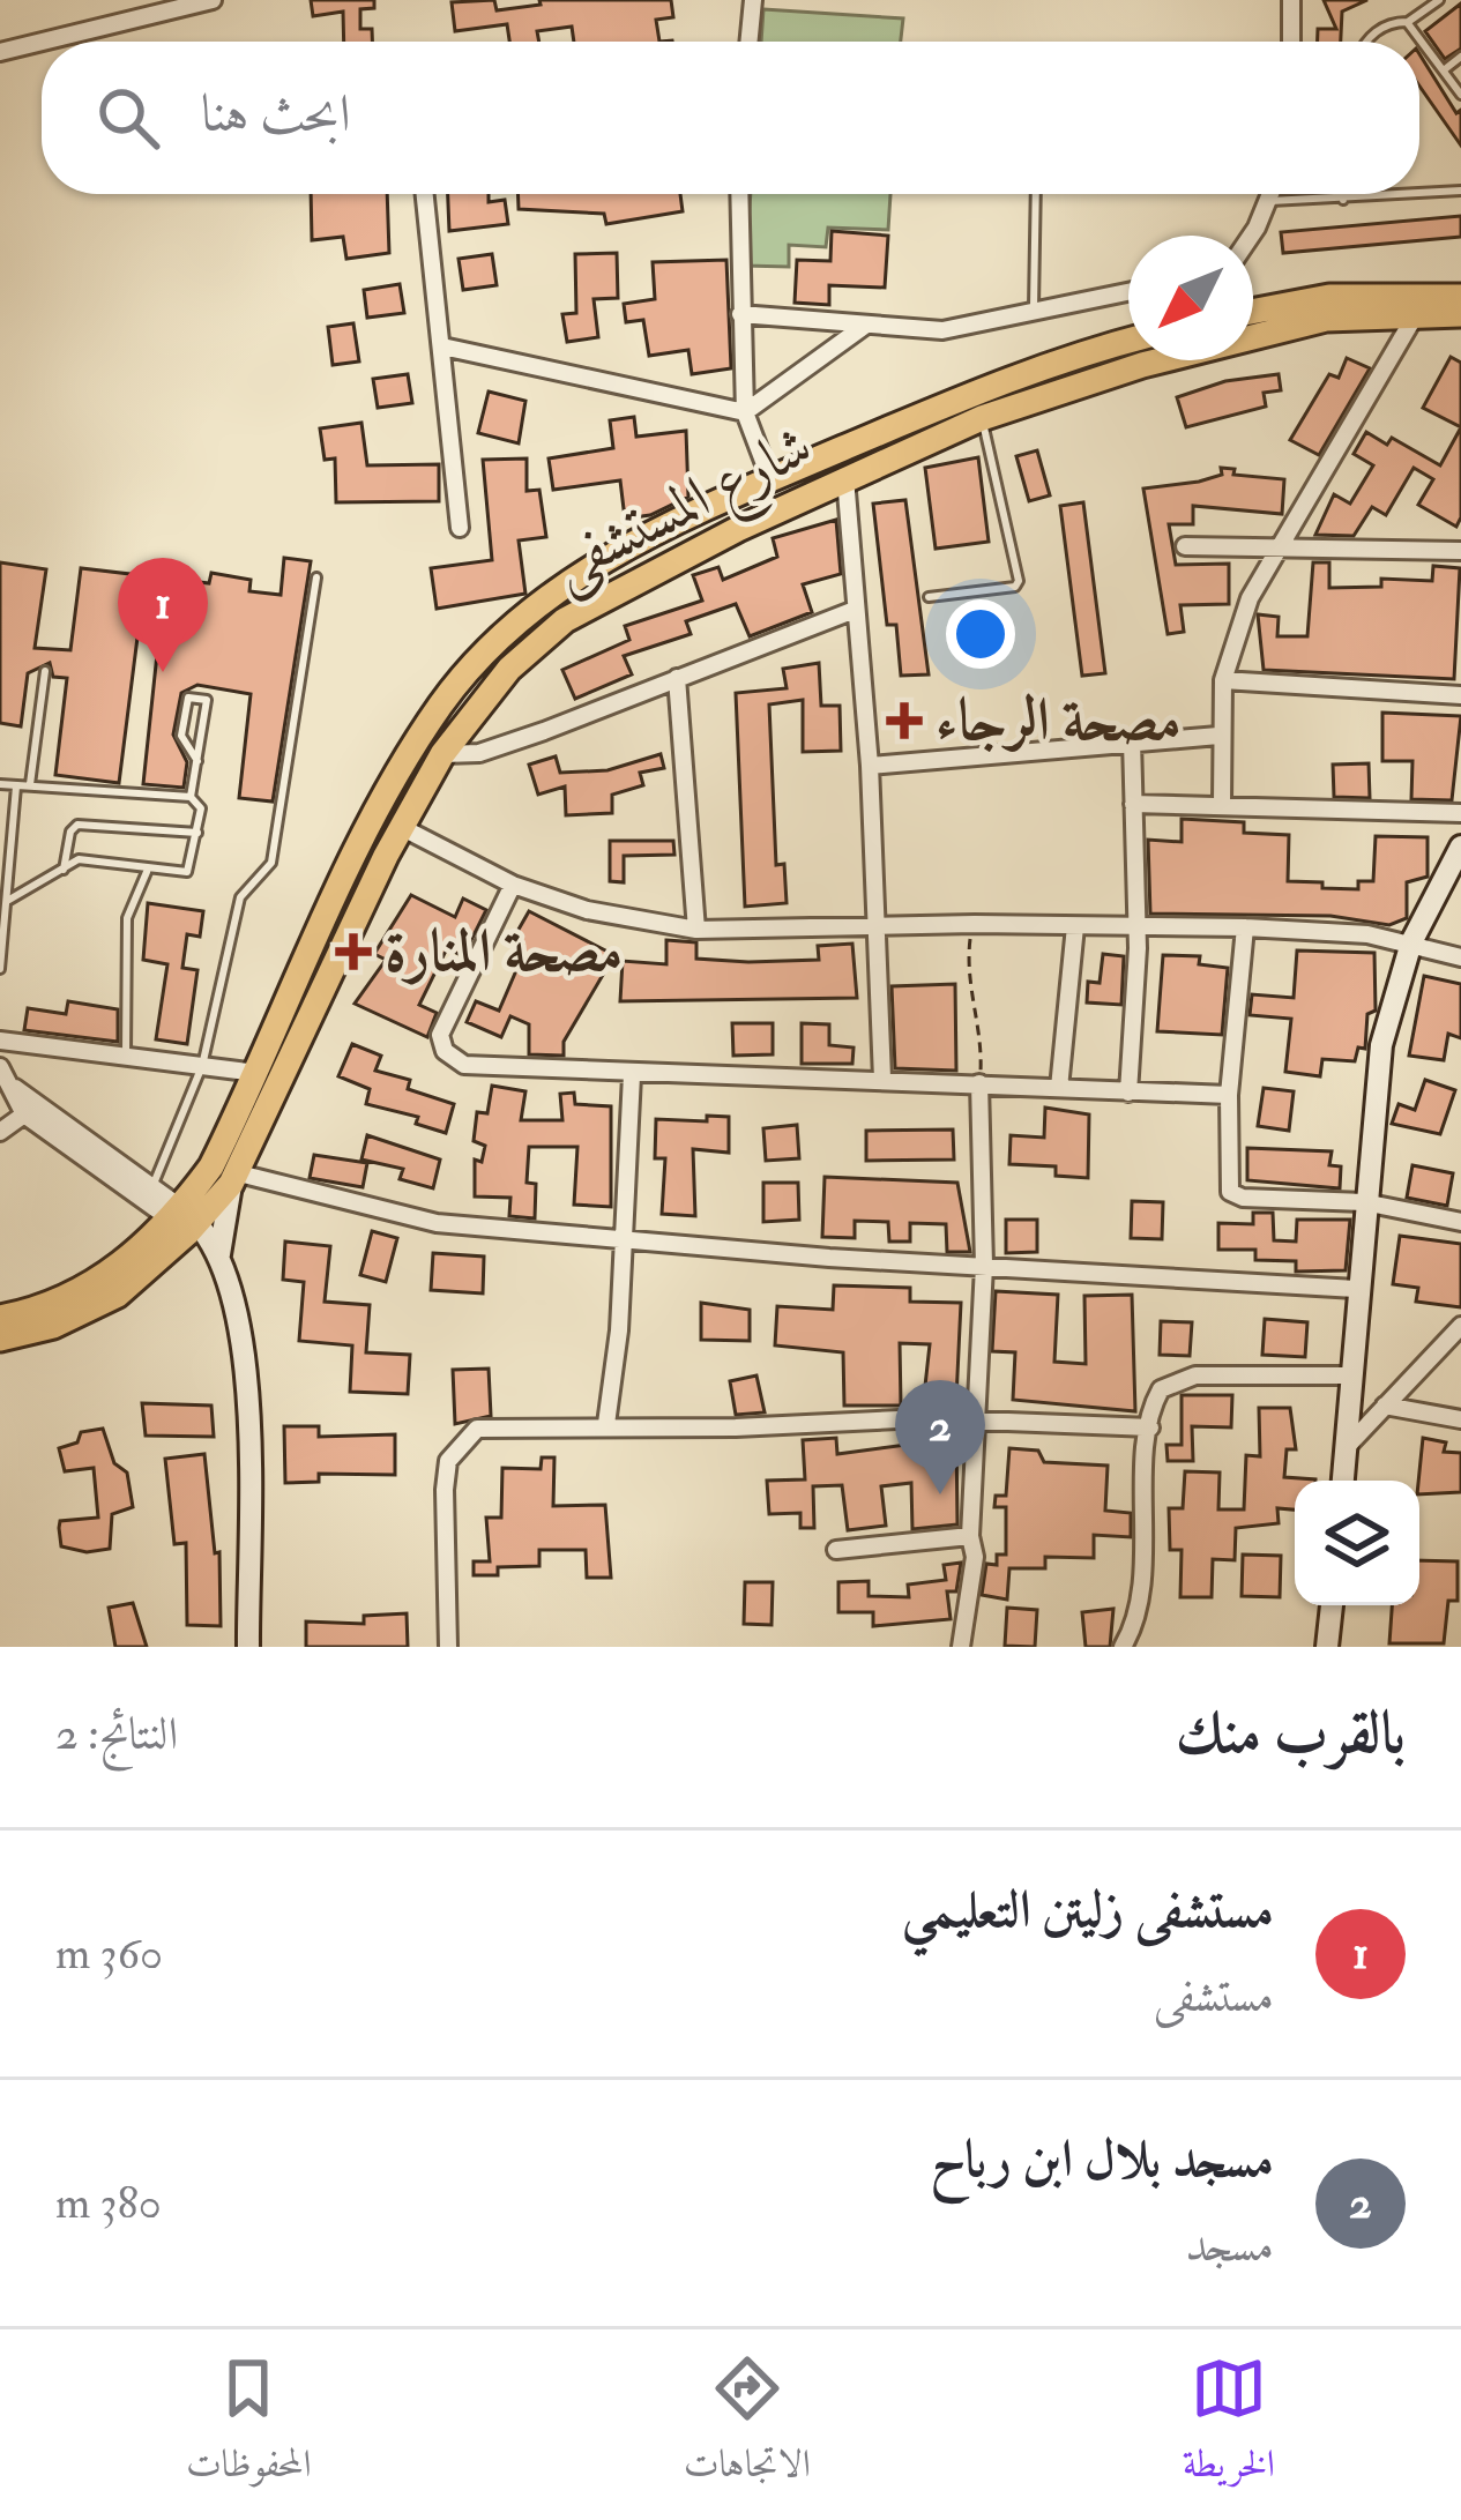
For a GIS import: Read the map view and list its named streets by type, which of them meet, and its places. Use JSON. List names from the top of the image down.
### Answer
{
  "streets": {
    "main road": ["شارع المستشفى"]
  },
  "places": {
    "health": ["مصحة الرجاء", "مصحة المنارة"]
  },
  "north": "bottom left",
  "page": {
    "search": "ابحث هنا",
    "pins": ["1", "2"],
    "heading": ["بالقرب منك", "النتائج: 2"],
    "list": [
      {
        "mark": "1",
        "name": "مستشفى زليتن التعليمي",
        "note": "مستشفى",
        "value": "360 m"
      },
      {
        "mark": "2",
        "name": "مسجد بلال ابن رباح",
        "note": "مسجد",
        "value": "380 m"
      }
    ],
    "nav": ["الخريطة", "الاتجاهات", "المحفوظات"]
  }
}
